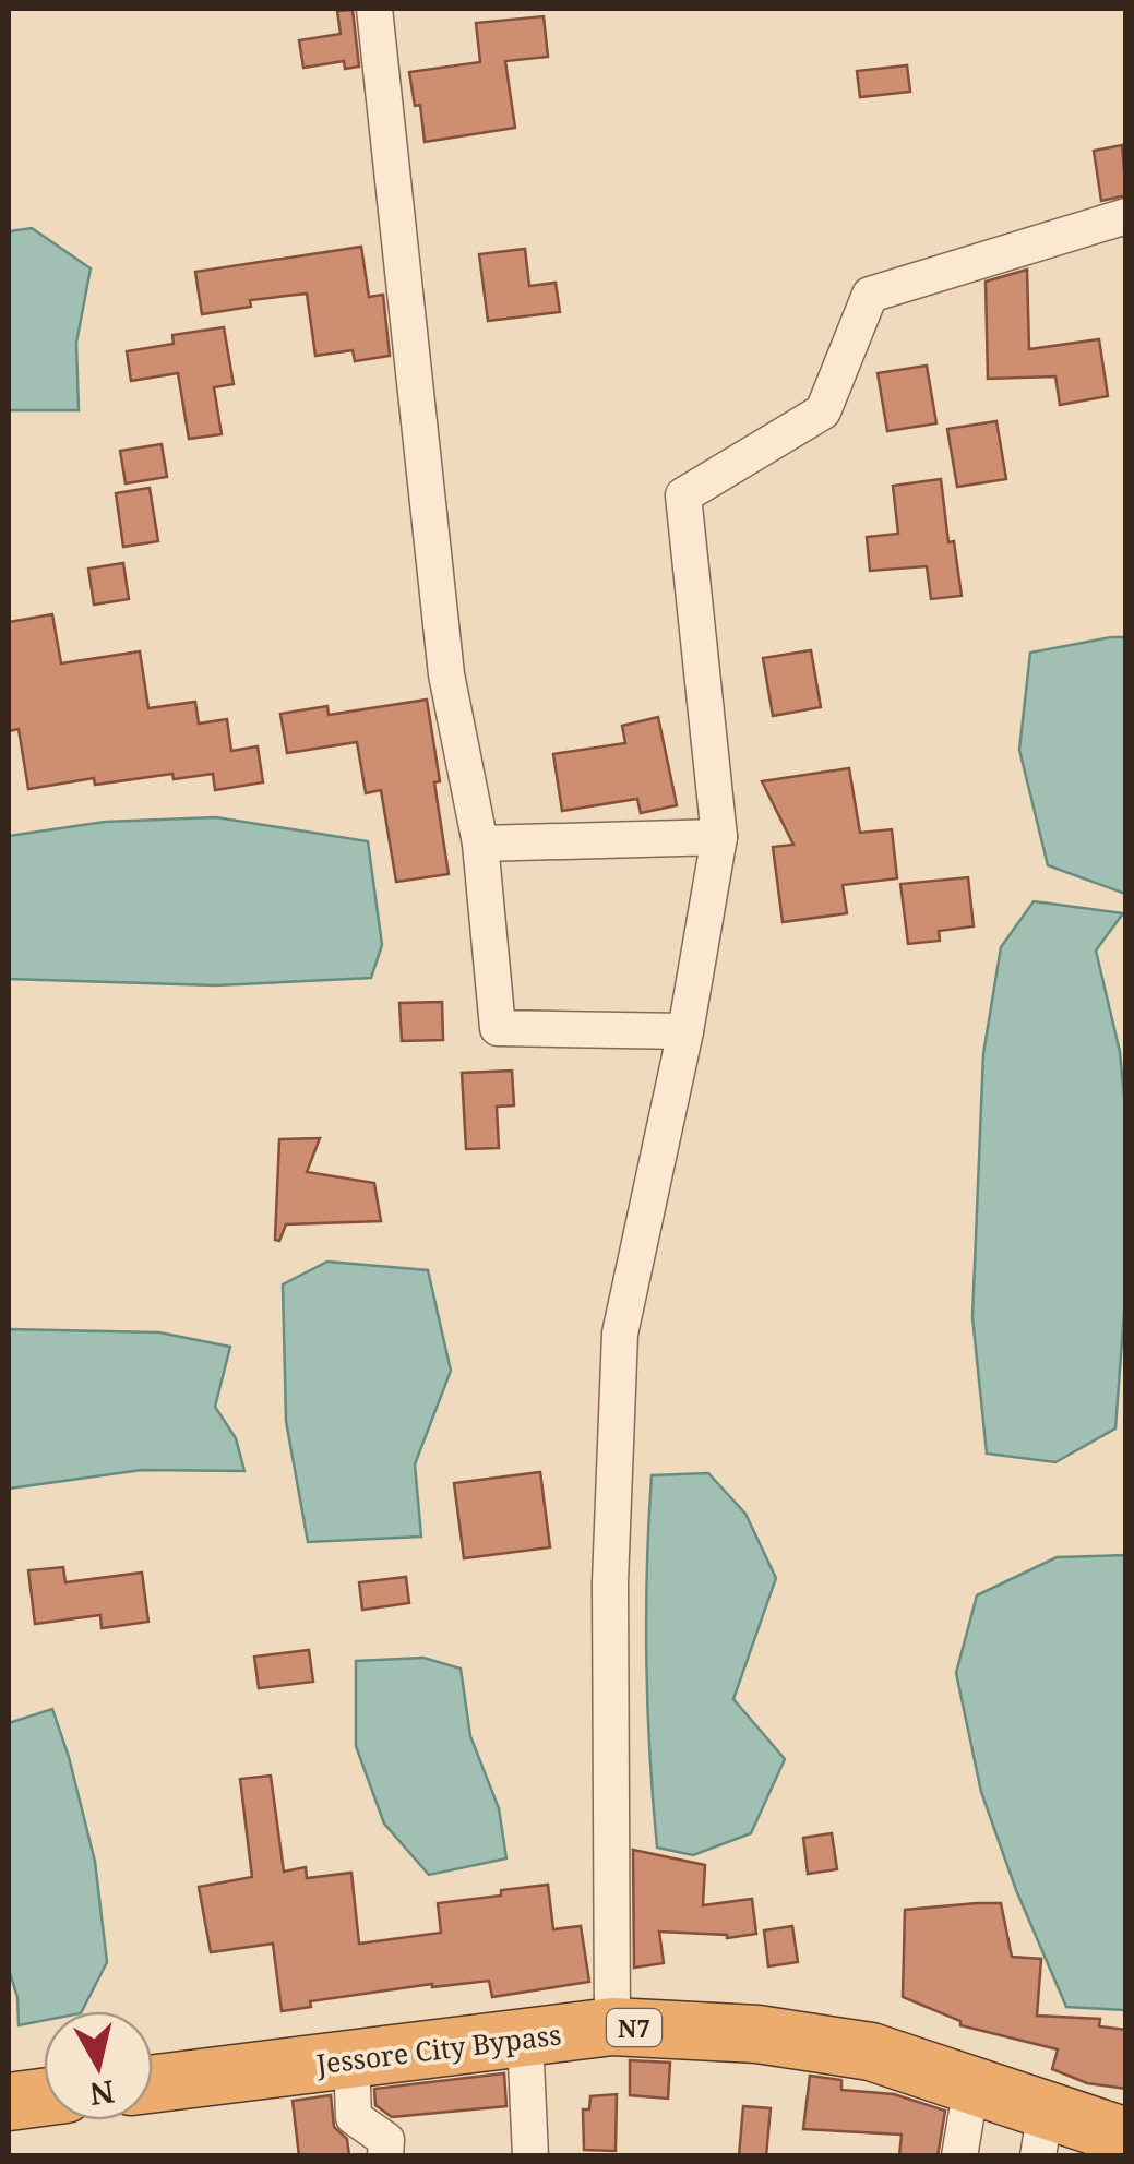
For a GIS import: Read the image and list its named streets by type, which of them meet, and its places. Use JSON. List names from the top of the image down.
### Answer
{
  "streets": {
    "highway": ["N7", "Jessore City Bypass"]
  },
  "north": "bottom"
}
